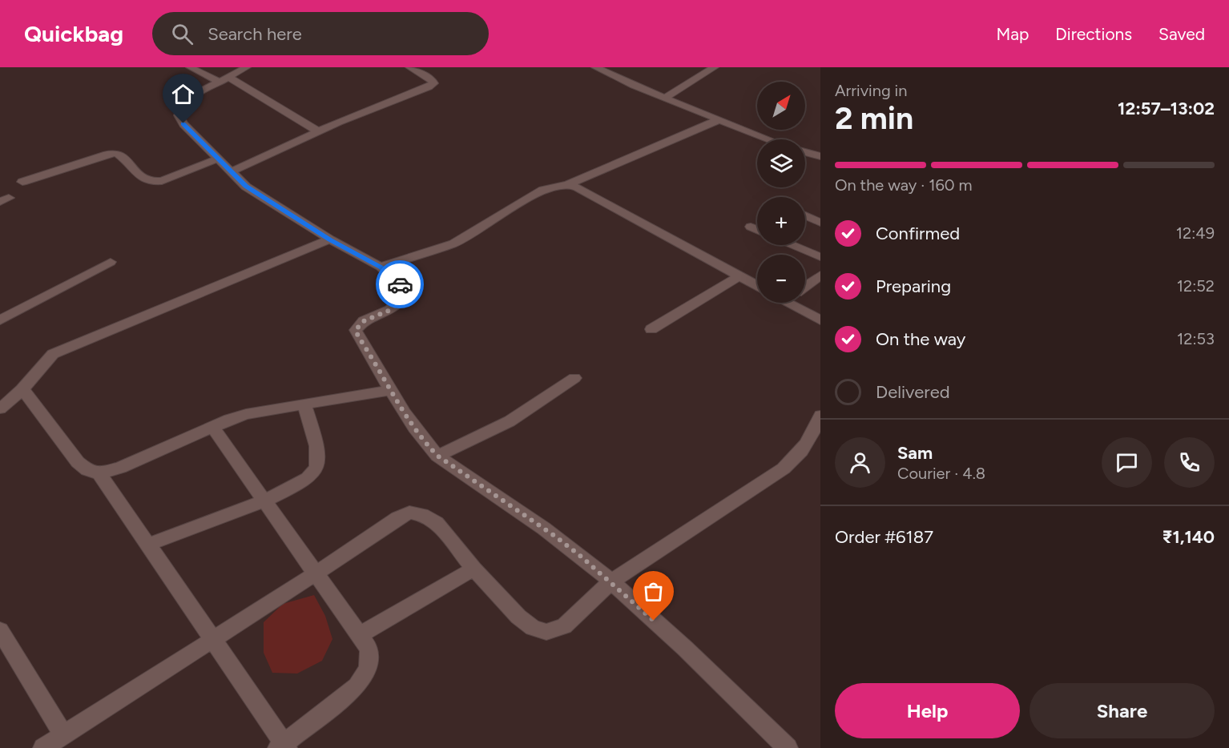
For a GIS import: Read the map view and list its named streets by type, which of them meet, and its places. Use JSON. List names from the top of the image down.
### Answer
{
  "north": "top right",
  "page": {
    "header": "Quickbag",
    "search": "Search here",
    "nav": ["Map", "Directions", "Saved"],
    "heading": ["2 min", "Arriving in", "12:57–13:02"],
    "panel": [
      "Sam",
      "Courier · 4.8",
      "Order #6187",
      "₹1,140"
    ],
    "map_buttons": ["+", "−"],
    "bar": "On the way · 160 m",
    "list": [
      ["Confirmed", "12:49"],
      ["Preparing", "12:52"],
      ["On the way", "12:53"],
      "Delivered"
    ],
    "buttons": ["Help", "Share"]
  }
}
